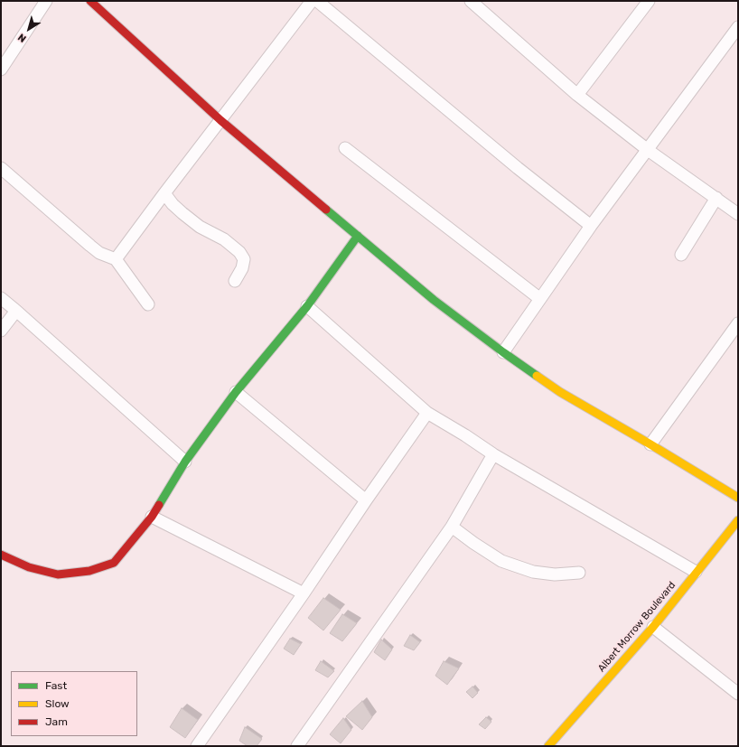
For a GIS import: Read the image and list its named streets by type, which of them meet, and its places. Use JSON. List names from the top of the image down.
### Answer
{
  "streets": {
    "street": ["Albert Morrow Boulevard"]
  },
  "legend": ["Fast", "Slow", "Jam"],
  "north": "bottom left"
}
